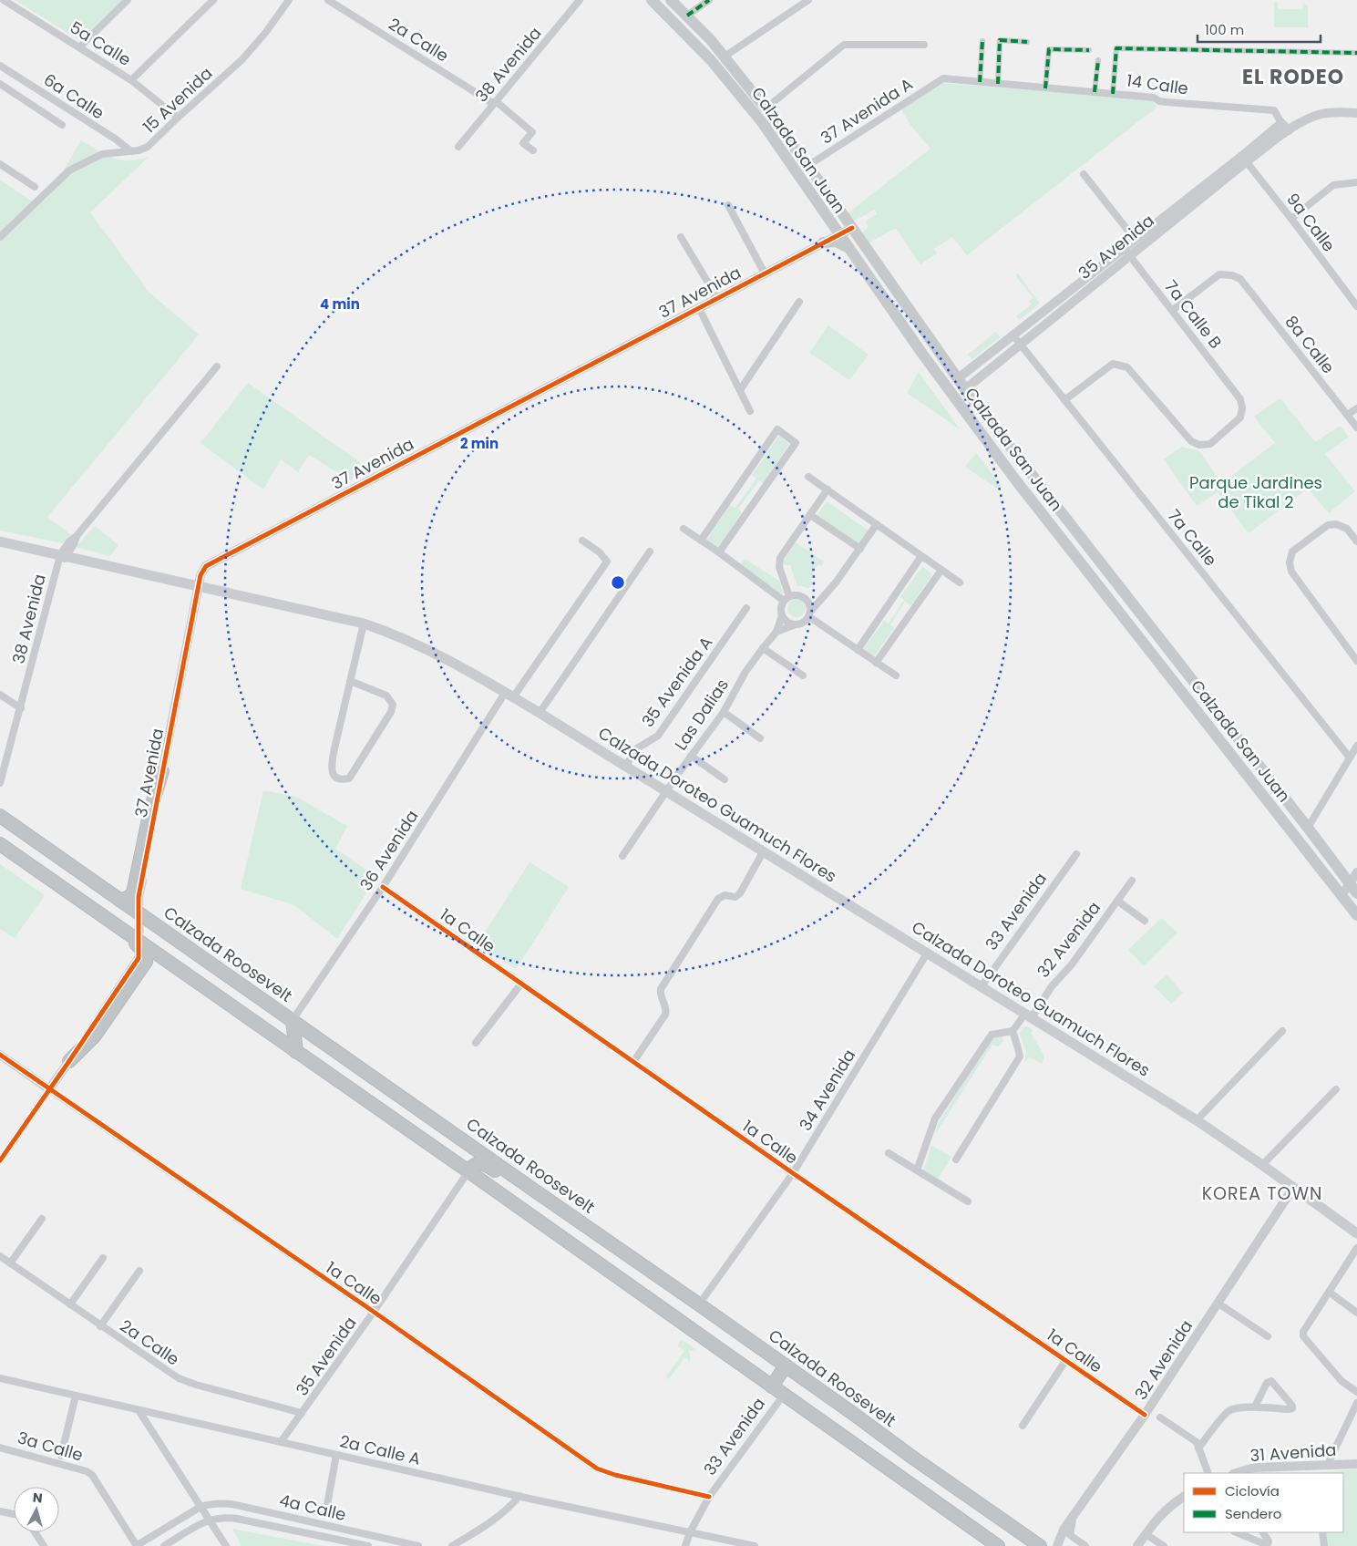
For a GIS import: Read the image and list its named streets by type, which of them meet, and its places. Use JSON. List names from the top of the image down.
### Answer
{
  "streets": {
    "highway": ["Calzada Roosevelt"],
    "main road": ["Calzada San Juan", "Calzada Doroteo Guamuch Flores"],
    "street": [
      "2a Calle",
      "5a Calle",
      "38 Avenida",
      "14 Calle",
      "6a Calle",
      "15 Avenida",
      "37 Avenida A",
      "9a Calle",
      "35 Avenida",
      "37 Avenida",
      "7a Calle B",
      "8a Calle",
      "7a Calle",
      "35 Avenida A",
      "Las Dalias",
      "36 Avenida",
      "33 Avenida",
      "1a Calle",
      "32 Avenida",
      "34 Avenida",
      "3a Calle",
      "2a Calle A",
      "31 Avenida",
      "4a Calle"
    ]
  },
  "crossings": [
    ["2a Calle", "38 Avenida"],
    ["2a Calle", "35 Avenida"],
    ["5a Calle", "15 Avenida"],
    ["38 Avenida", "Calzada Doroteo Guamuch Flores"],
    ["14 Calle", "37 Avenida A"],
    ["14 Calle", "35 Avenida"],
    ["6a Calle", "15 Avenida"],
    ["37 Avenida A", "Calzada San Juan"],
    ["Calzada San Juan", "35 Avenida"],
    ["Calzada San Juan", "37 Avenida"],
    ["9a Calle", "35 Avenida"],
    ["35 Avenida", "7a Calle B"],
    ["35 Avenida", "7a Calle"],
    ["35 Avenida", "1a Calle"],
    ["35 Avenida", "2a Calle A"],
    ["37 Avenida", "Calzada Doroteo Guamuch Flores"],
    ["7a Calle B", "8a Calle"],
    ["7a Calle B", "7a Calle"],
    ["35 Avenida A", "Calzada Doroteo Guamuch Flores"],
    ["Las Dalias", "Calzada Doroteo Guamuch Flores"],
    ["Calzada Doroteo Guamuch Flores", "36 Avenida"],
    ["Calzada Doroteo Guamuch Flores", "33 Avenida"],
    ["Calzada Doroteo Guamuch Flores", "32 Avenida"],
    ["Calzada Doroteo Guamuch Flores", "34 Avenida"],
    ["36 Avenida", "1a Calle"],
    ["36 Avenida", "Calzada Roosevelt"],
    ["33 Avenida", "1a Calle"],
    ["33 Avenida", "2a Calle A"],
    ["1a Calle", "32 Avenida"],
    ["1a Calle", "34 Avenida"],
    ["Calzada Roosevelt", "34 Avenida"]
  ],
  "districts": ["EL RODEO", "KOREA TOWN"],
  "parks": ["Parque Jardines de Tikal 2"],
  "legend": ["Ciclovía", "Sendero"],
  "scale_bar": "100 m",
  "north": "top",
  "rings": ["4 min", "2 min"]
}
